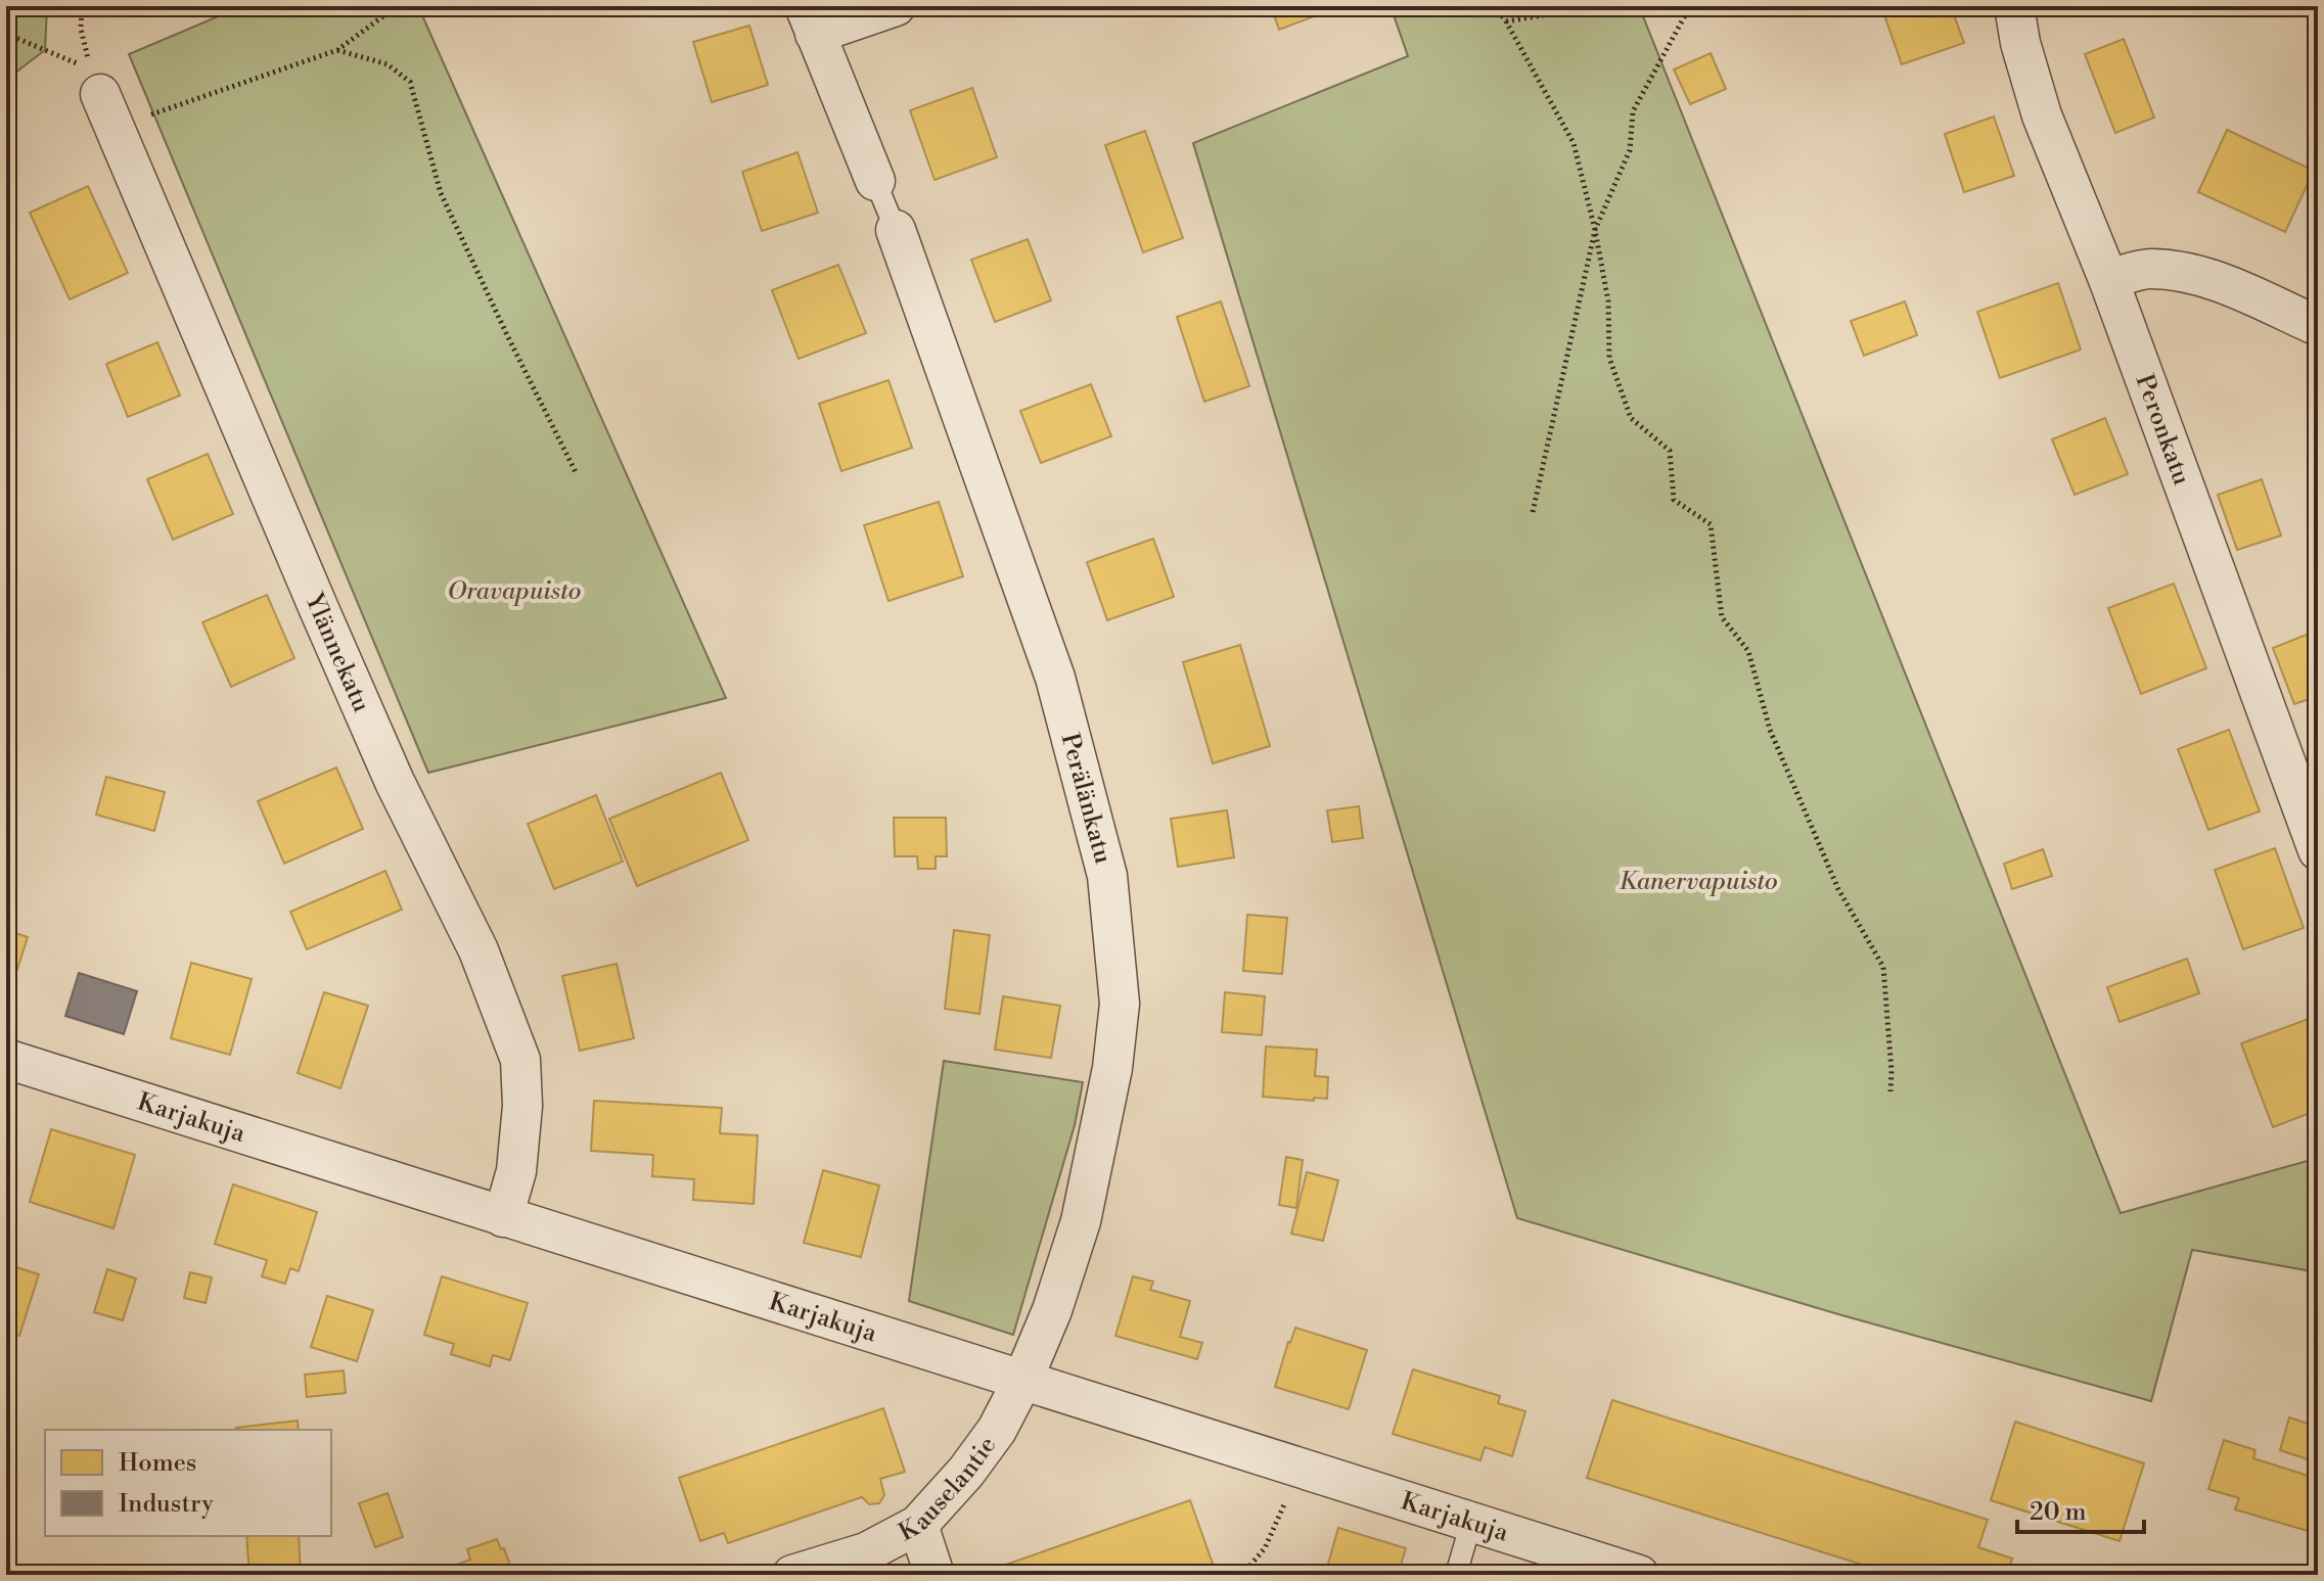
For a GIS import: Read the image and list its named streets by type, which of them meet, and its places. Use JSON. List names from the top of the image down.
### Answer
{
  "streets": {
    "street": [
      "Peronkatu",
      "Ylännekatu",
      "Perälänkatu",
      "Karjakuja",
      "Kauselantie"
    ]
  },
  "crossings": [
    ["Ylännekatu", "Karjakuja"],
    ["Perälänkatu", "Karjakuja"],
    ["Perälänkatu", "Kauselantie"],
    ["Karjakuja", "Kauselantie"]
  ],
  "parks": ["Oravapuisto", "Kanervapuisto"],
  "legend": ["Homes", "Industry"],
  "scale_bar": "20 m"
}
